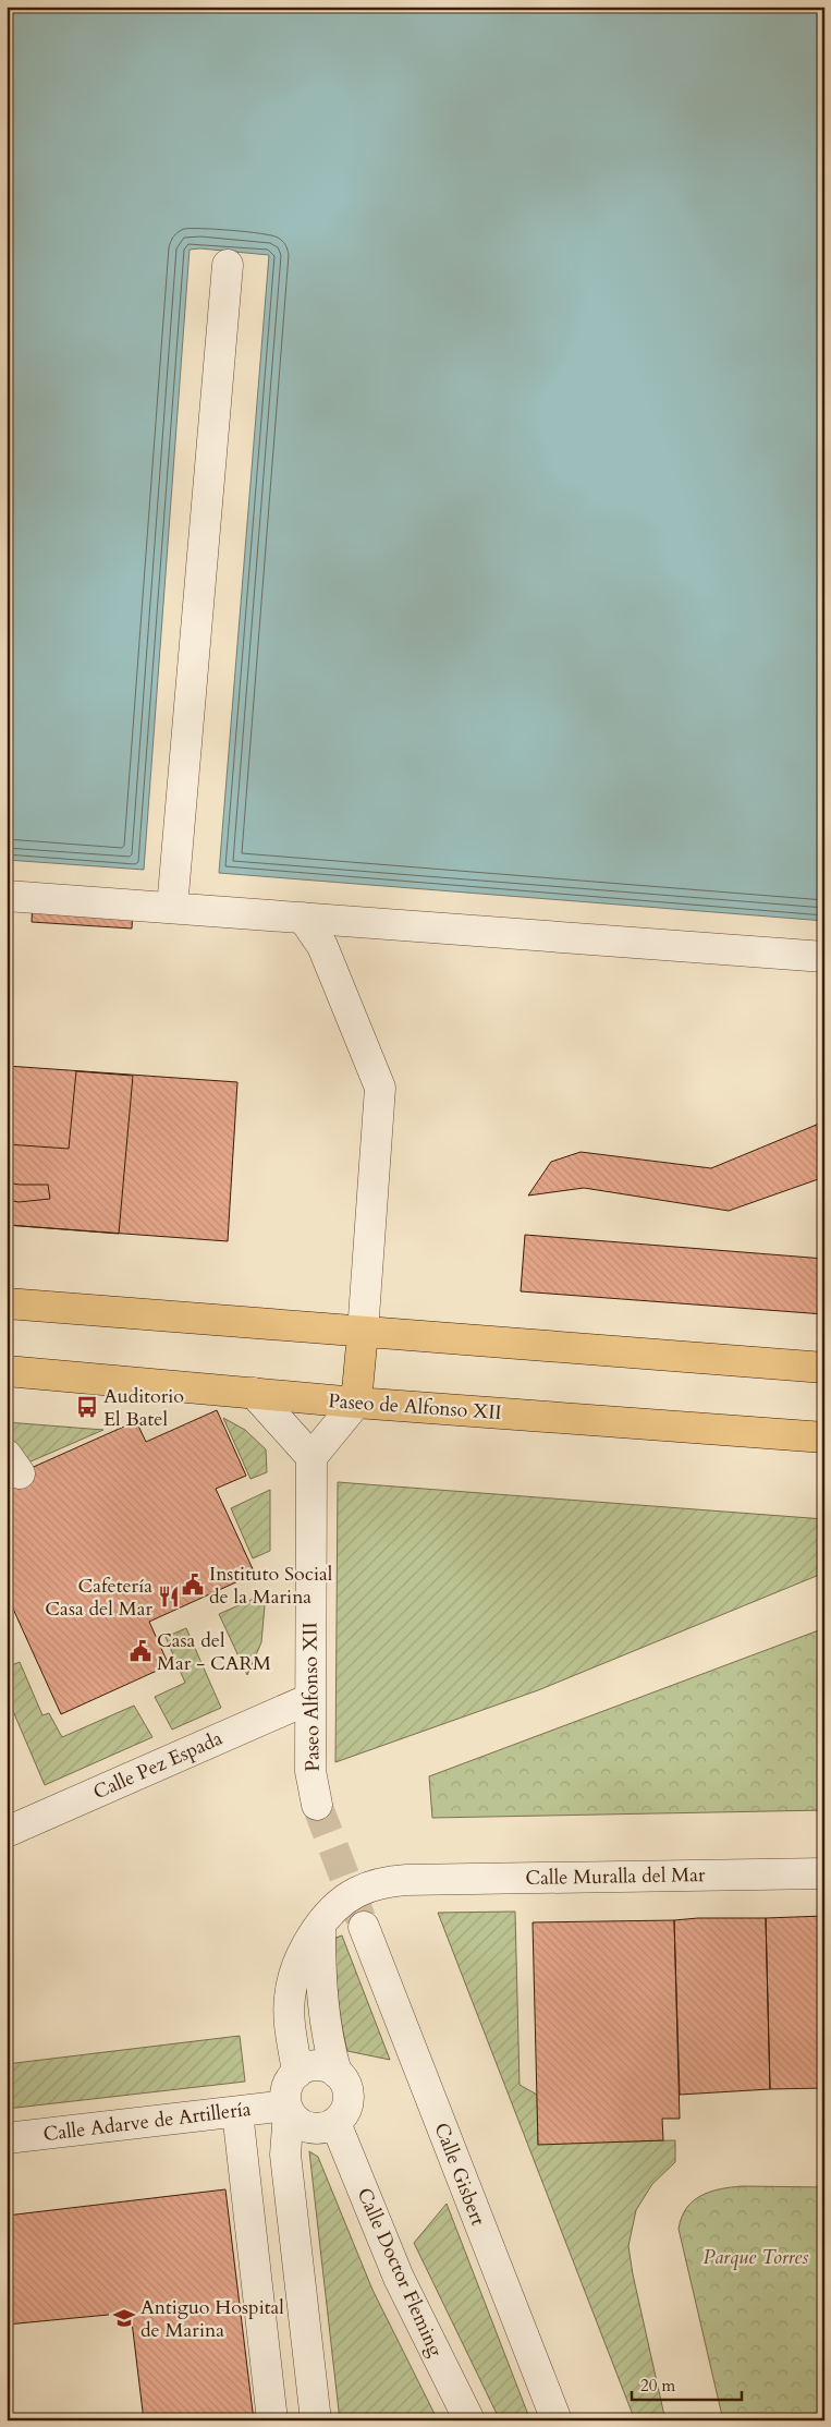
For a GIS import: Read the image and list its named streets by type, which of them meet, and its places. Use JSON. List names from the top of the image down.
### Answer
{
  "streets": {
    "main road": ["Paseo de Alfonso XII"],
    "street": [
      "Paseo Alfonso XII",
      "Calle Pez Espada",
      "Calle Muralla del Mar",
      "Calle Adarve de Artillería",
      "Calle Gisbert",
      "Calle Doctor Fleming"
    ]
  },
  "crossings": [
    ["Paseo Alfonso XII", "Calle Pez Espada"],
    ["Calle Adarve de Artillería", "Calle Doctor Fleming"]
  ],
  "parks": ["Parque Torres"],
  "places": {
    "bus stop": ["Auditorio El Batel"],
    "public building": ["Instituto Social de la Marina", "Casa del Mar - CARM"],
    "restaurant": ["Cafetería Casa del Mar"],
    "school or university": ["Antiguo Hospital de Marina"]
  },
  "scale_bar": "20 m"
}
